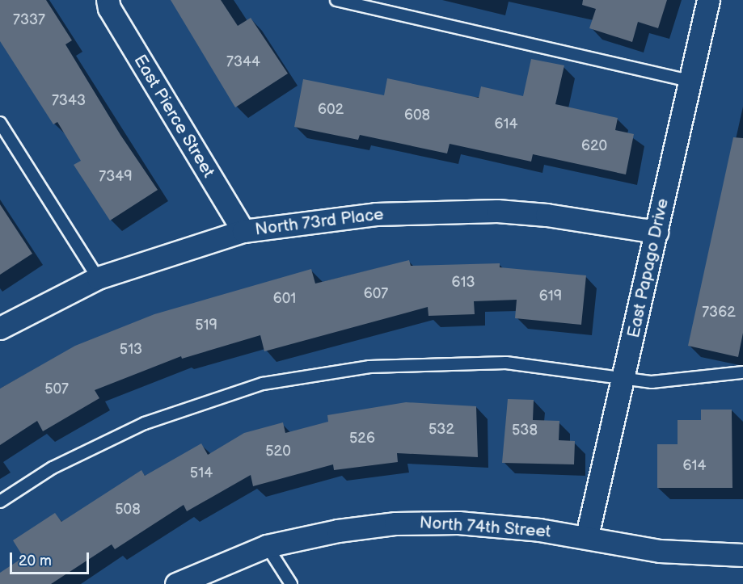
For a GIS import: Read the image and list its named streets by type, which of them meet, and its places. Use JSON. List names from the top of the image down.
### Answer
{
  "streets": {
    "street": [
      "East Pierce Street",
      "North 73rd Place",
      "East Papago Drive",
      "North 74th Street"
    ]
  },
  "crossings": [
    ["East Pierce Street", "North 73rd Place"],
    ["North 73rd Place", "East Papago Drive"],
    ["East Papago Drive", "North 74th Street"]
  ],
  "house_numbers": [
    "7337",
    "7344",
    "7343",
    "602",
    "608",
    "614",
    "620",
    "7349",
    "613",
    "607",
    "619",
    "601",
    "7362",
    "519",
    "513",
    "507",
    "532",
    "538",
    "526",
    "520",
    "614",
    "514",
    "508"
  ],
  "scale_bar": "20 m"
}
